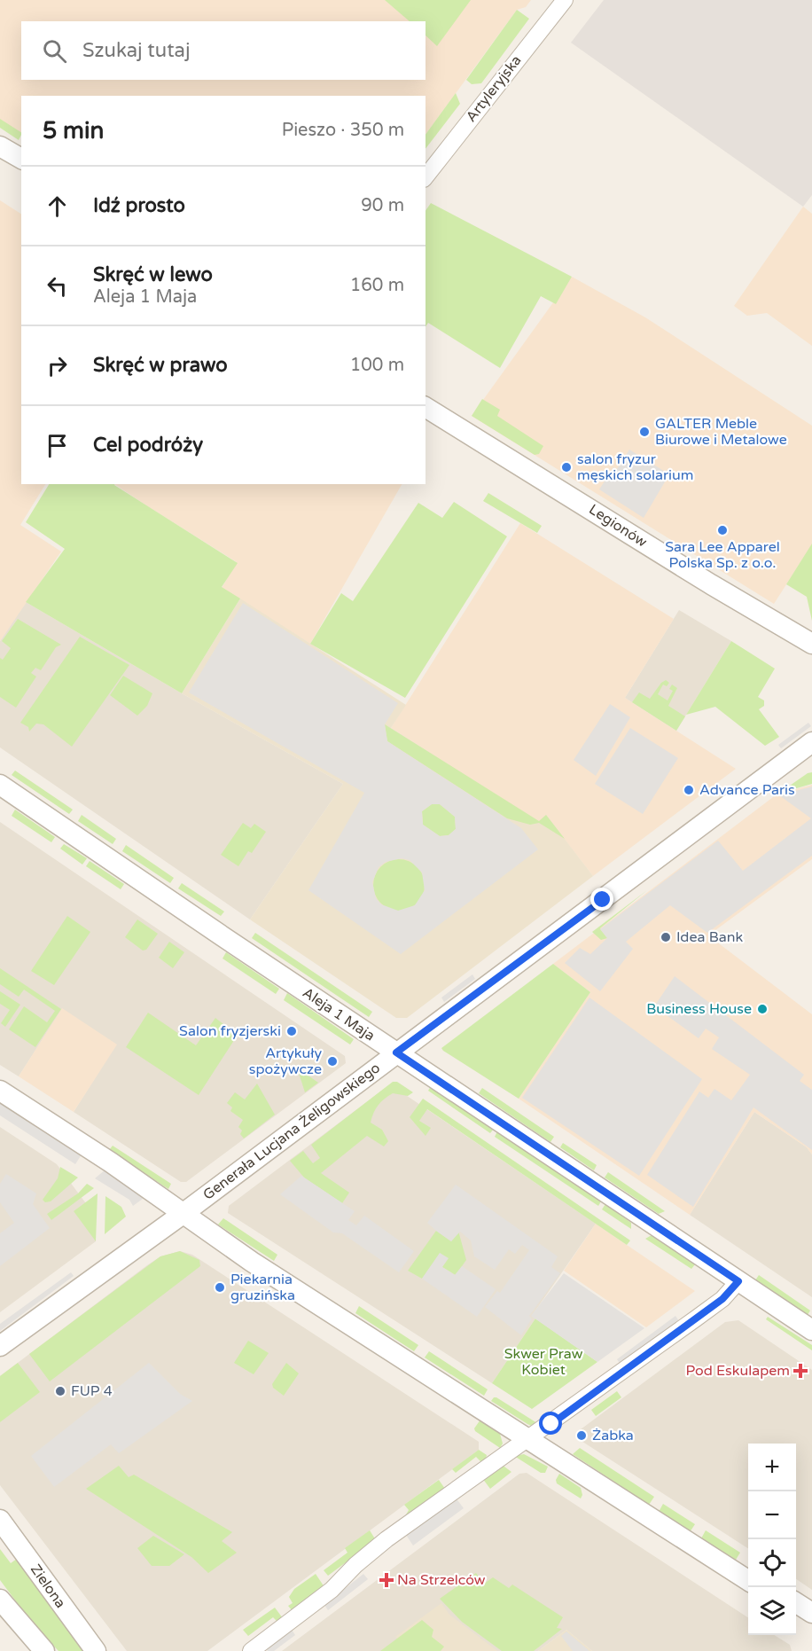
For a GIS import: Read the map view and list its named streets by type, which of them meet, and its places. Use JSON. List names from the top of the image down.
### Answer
{
  "streets": {
    "street": [
      "Artyleryjska",
      "Legionów",
      "Aleja 1 Maja",
      "Generała Lucjana Żeligowskiego",
      "Zielona"
    ]
  },
  "crossings": [
    ["Aleja 1 Maja", "Generała Lucjana Żeligowskiego"]
  ],
  "parks": ["Skwer Praw Kobiet"],
  "places": {
    "other": [
      "GALTER Meble Biurowe i Metalowe",
      "salon fryzur męskich solarium",
      "Sara Lee Apparel Polska Sp. z o.o.",
      "Advance Paris",
      "Idea Bank",
      "Business House",
      "Salon fryzjerski",
      "Artykuły spożywcze",
      "Piekarnia gruzińska",
      "FUP 4",
      "Żabka"
    ],
    "health": ["Pod Eskulapem", "Na Strzelców"]
  },
  "page": {
    "search": "Szukaj tutaj",
    "heading": ["5 min", "Pieszo · 350 m"],
    "list": [
      ["Idź prosto", "90 m"],
      ["Skręć w lewo", "Aleja 1 Maja", "160 m"],
      ["Skręć w prawo", "100 m"],
      "Cel podróży"
    ],
    "map_buttons": ["+", "−"]
  }
}
